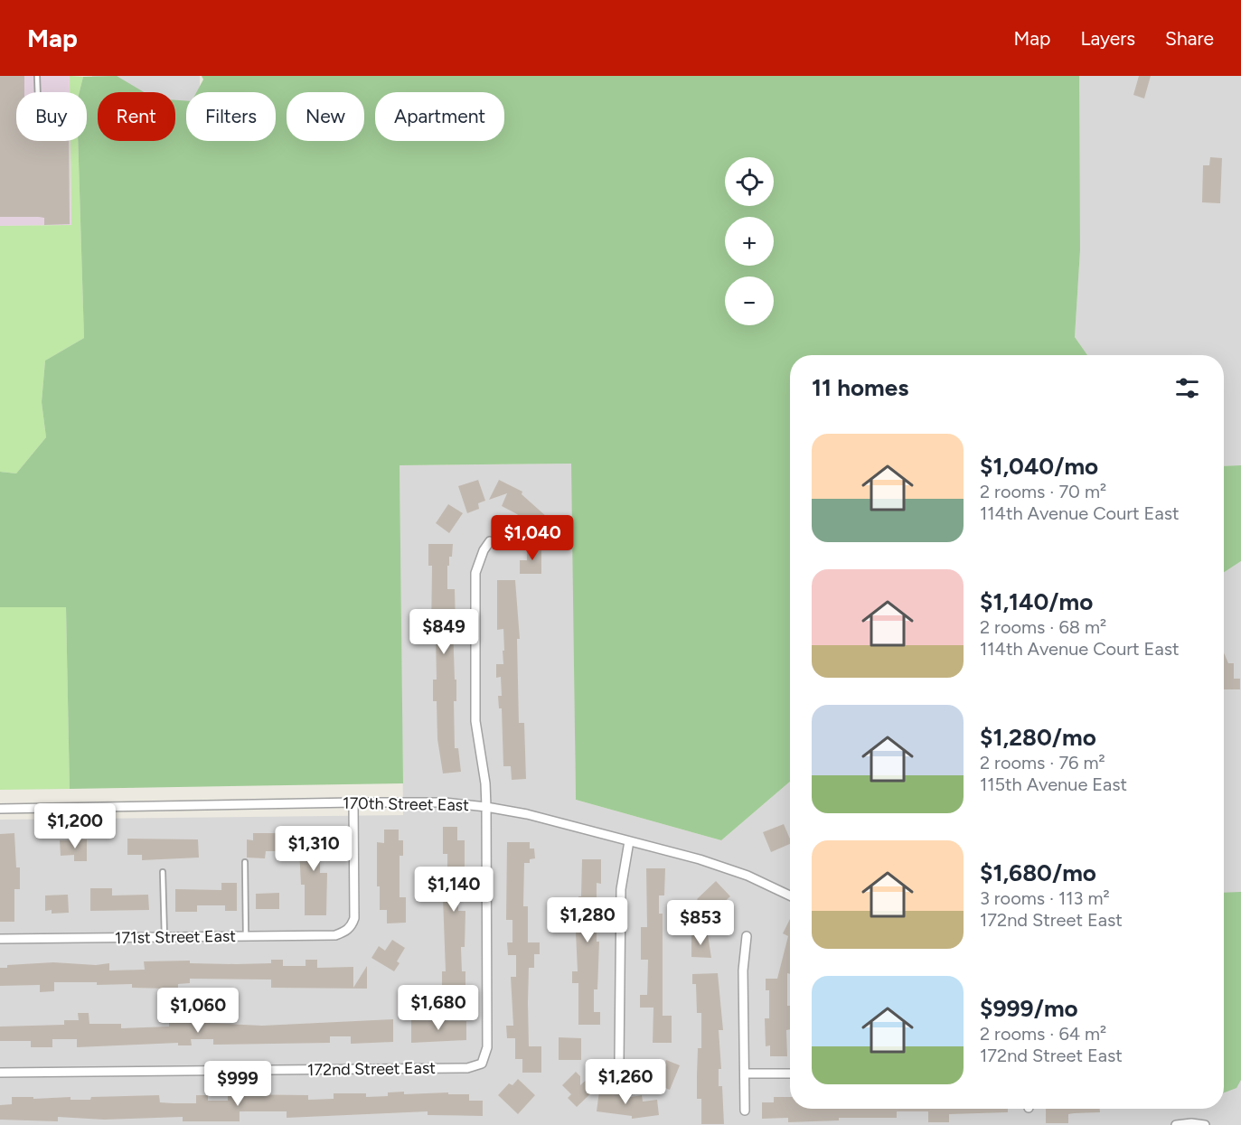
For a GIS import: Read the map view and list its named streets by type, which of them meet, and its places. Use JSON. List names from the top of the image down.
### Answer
{
  "streets": {
    "street": ["170th Street East", "171st Street East", "172nd Street East"]
  },
  "crossings": [
    ["170th Street East", "171st Street East"],
    ["170th Street East", "172nd Street East"]
  ],
  "page": {
    "header": "Map",
    "nav": ["Map", "Layers", "Share"],
    "chip": [
      "Buy",
      "Rent",
      "Filters",
      "New",
      "Apartment"
    ],
    "map_buttons": ["+", "−"],
    "heading": "11 homes",
    "list": [
      {
        "name": "$1,040/mo",
        "note": "2 rooms · 70 m² · 114th Avenue Court East"
      },
      {
        "name": "$1,140/mo",
        "note": "2 rooms · 68 m² · 114th Avenue Court East"
      },
      {
        "name": "$1,280/mo",
        "note": "2 rooms · 76 m² · 115th Avenue East"
      },
      {
        "name": "$1,680/mo",
        "note": "3 rooms · 113 m² · 172nd Street East"
      },
      {
        "name": "$999/mo",
        "note": "2 rooms · 64 m² · 172nd Street East"
      }
    ],
    "price": [
      "$1,040",
      "$849",
      "$1,200",
      "$1,310",
      "$1,140",
      "$1,280",
      "$853",
      "$1,680",
      "$1,060",
      "$1,260",
      "$999"
    ]
  }
}
